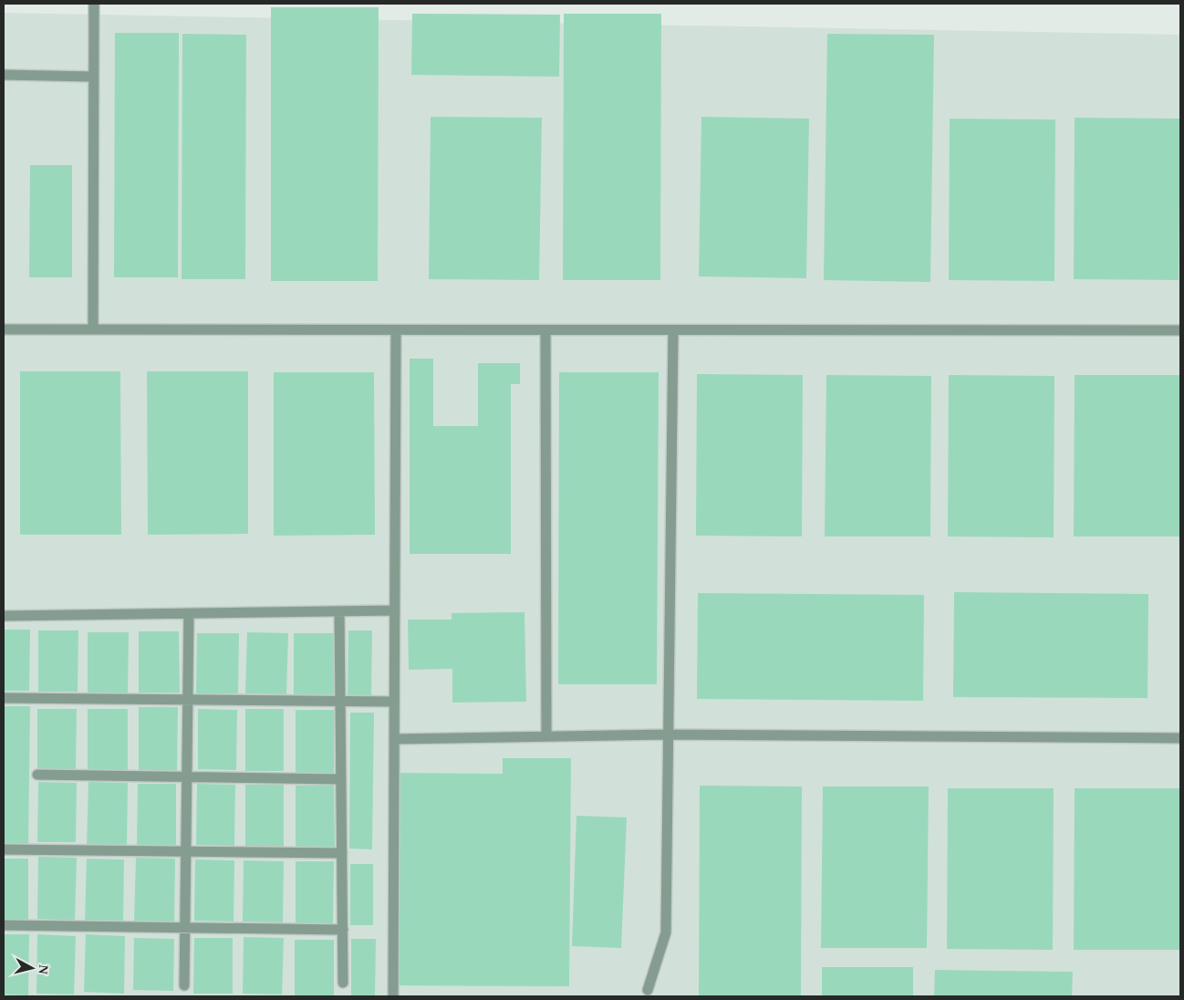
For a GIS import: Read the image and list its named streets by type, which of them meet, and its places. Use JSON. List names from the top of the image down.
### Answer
{
  "north": "right"
}
